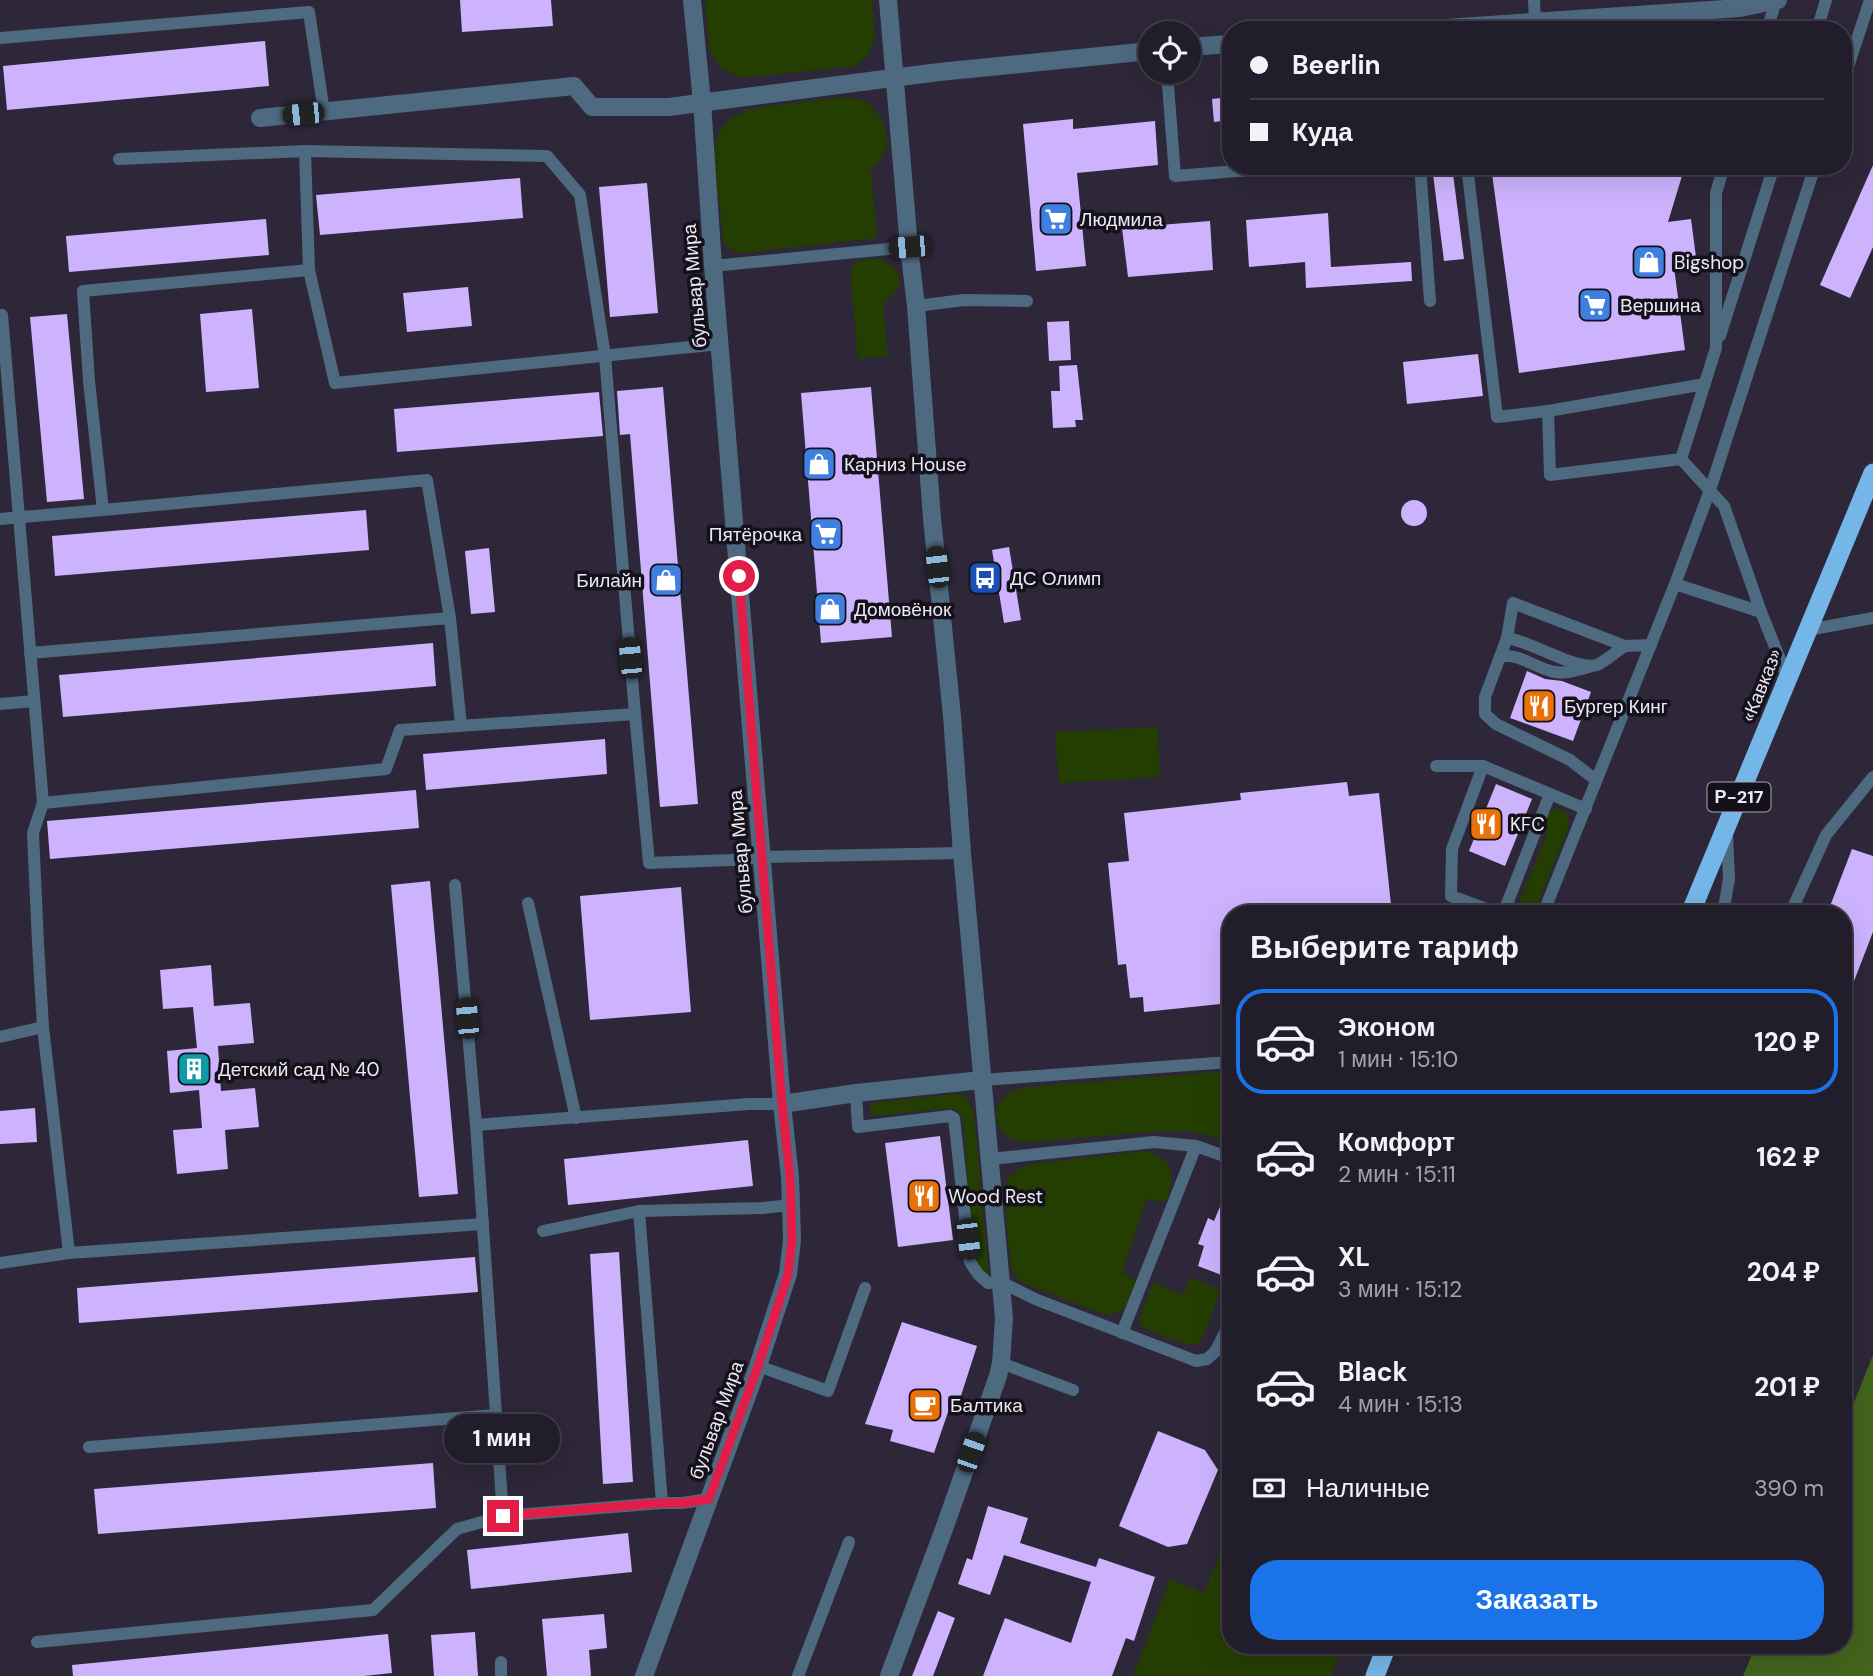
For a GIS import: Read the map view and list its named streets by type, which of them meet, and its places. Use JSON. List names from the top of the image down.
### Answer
{
  "streets": {
    "highway": ["«Кавказ»", "Р-217"],
    "street": ["бульвар Мира"]
  },
  "places": {
    "supermarket": ["Людмила", "Вершина", "Пятёрочка"],
    "shop": [
      "Bigshop",
      "Карниз House",
      "Билайн",
      "Домовёнок"
    ],
    "bus stop": ["ДС Олимп"],
    "restaurant": ["Бургер Кинг", "KFC", "Wood Rest"],
    "building": ["Детский сад № 40"],
    "cafe": ["Балтика"]
  },
  "page": {
    "banner": ["Beerlin", "Куда"],
    "heading": "Выберите тариф",
    "list": [
      {
        "name": "Эконом",
        "note": "1 мин · 15:10",
        "value": "120 ₽"
      },
      {
        "name": "Комфорт",
        "note": "2 мин · 15:11",
        "value": "162 ₽"
      },
      {
        "name": "XL",
        "note": "3 мин · 15:12",
        "value": "204 ₽"
      },
      {
        "name": "Black",
        "note": "4 мин · 15:13",
        "value": "201 ₽"
      }
    ],
    "bubble": "1 мин",
    "pay": ["Наличные", "390 m"],
    "buttons": "Заказать"
  }
}
